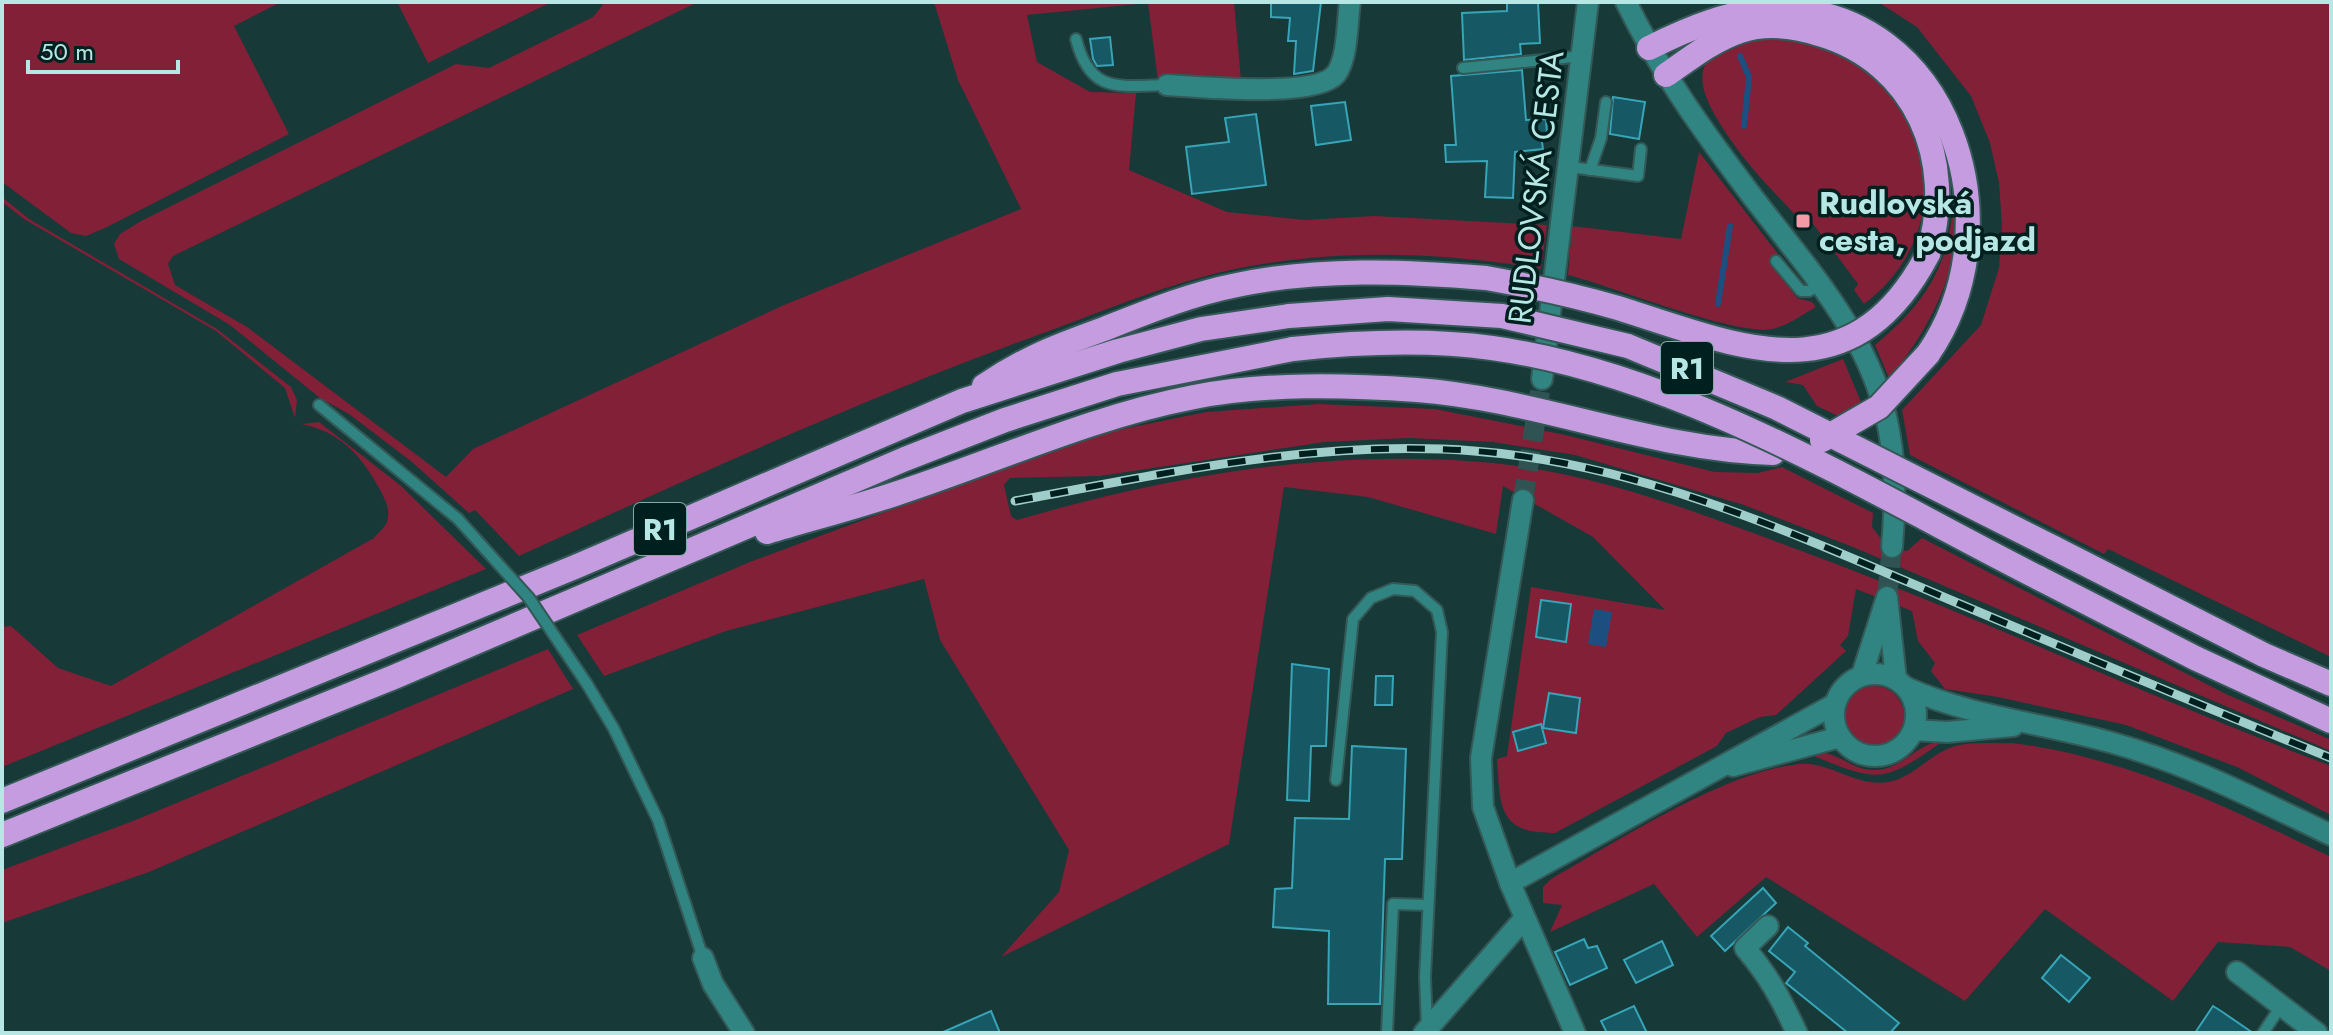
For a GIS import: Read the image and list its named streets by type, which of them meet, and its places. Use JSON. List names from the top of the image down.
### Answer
{
  "streets": {
    "highway": ["R1"],
    "street": ["RUDLOVSKÁ CESTA"]
  },
  "places": {
    "transit": ["Rudlovská cesta, podjazd"]
  },
  "scale_bar": "50 m"
}
